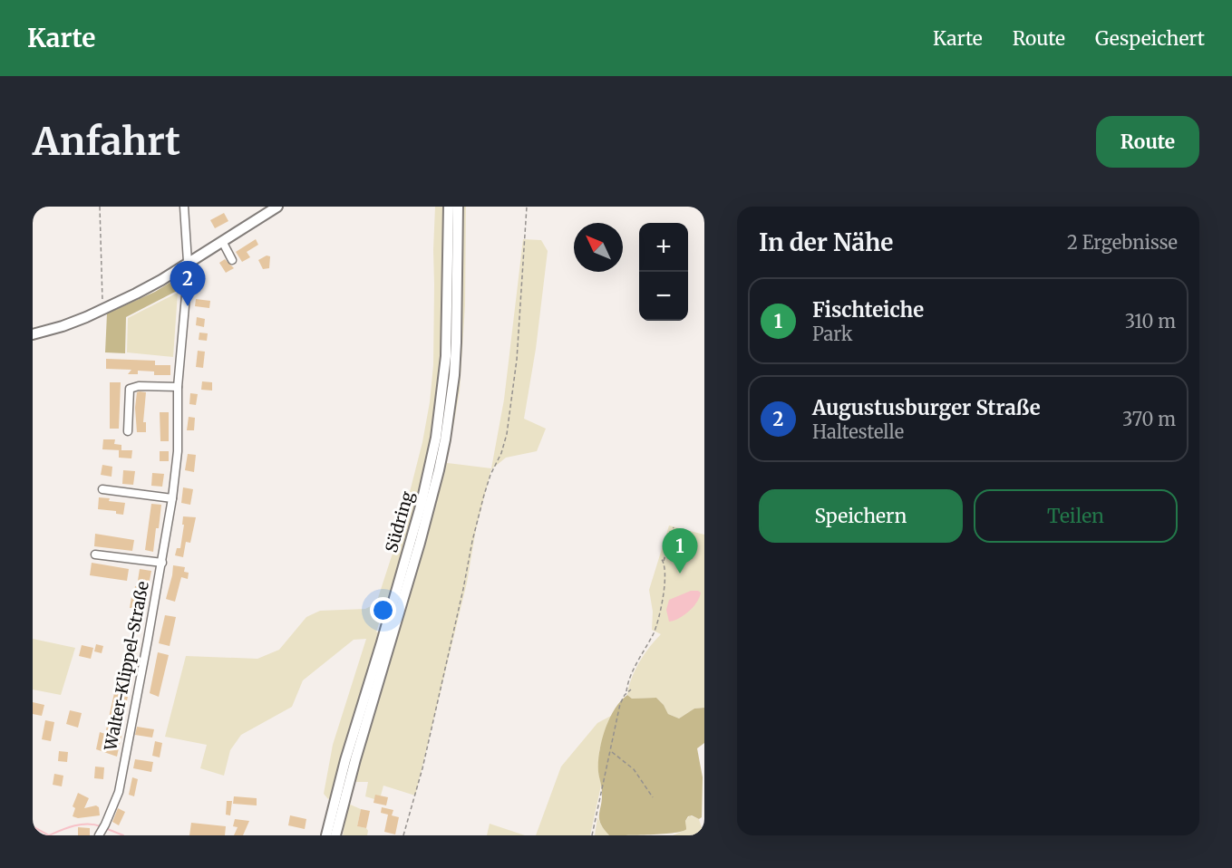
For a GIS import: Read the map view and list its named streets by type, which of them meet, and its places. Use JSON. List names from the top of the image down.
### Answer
{
  "streets": {
    "main road": ["Südring"],
    "street": ["Walter-Klippel-Straße"]
  },
  "north": "top left",
  "page": {
    "header": "Karte",
    "nav": ["Karte", "Route", "Gespeichert"],
    "buttons": [
      "Route",
      ["Speichern", "Teilen"]
    ],
    "title": "Anfahrt",
    "heading": ["In der Nähe", "2 Ergebnisse"],
    "map_buttons": ["+", "−"],
    "pins": ["2", "1"],
    "list": [
      {
        "mark": "1",
        "name": "Fischteiche",
        "note": "Park",
        "value": "310 m"
      },
      {
        "mark": "2",
        "name": "Augustusburger Straße",
        "note": "Haltestelle",
        "value": "370 m"
      }
    ]
  }
}
